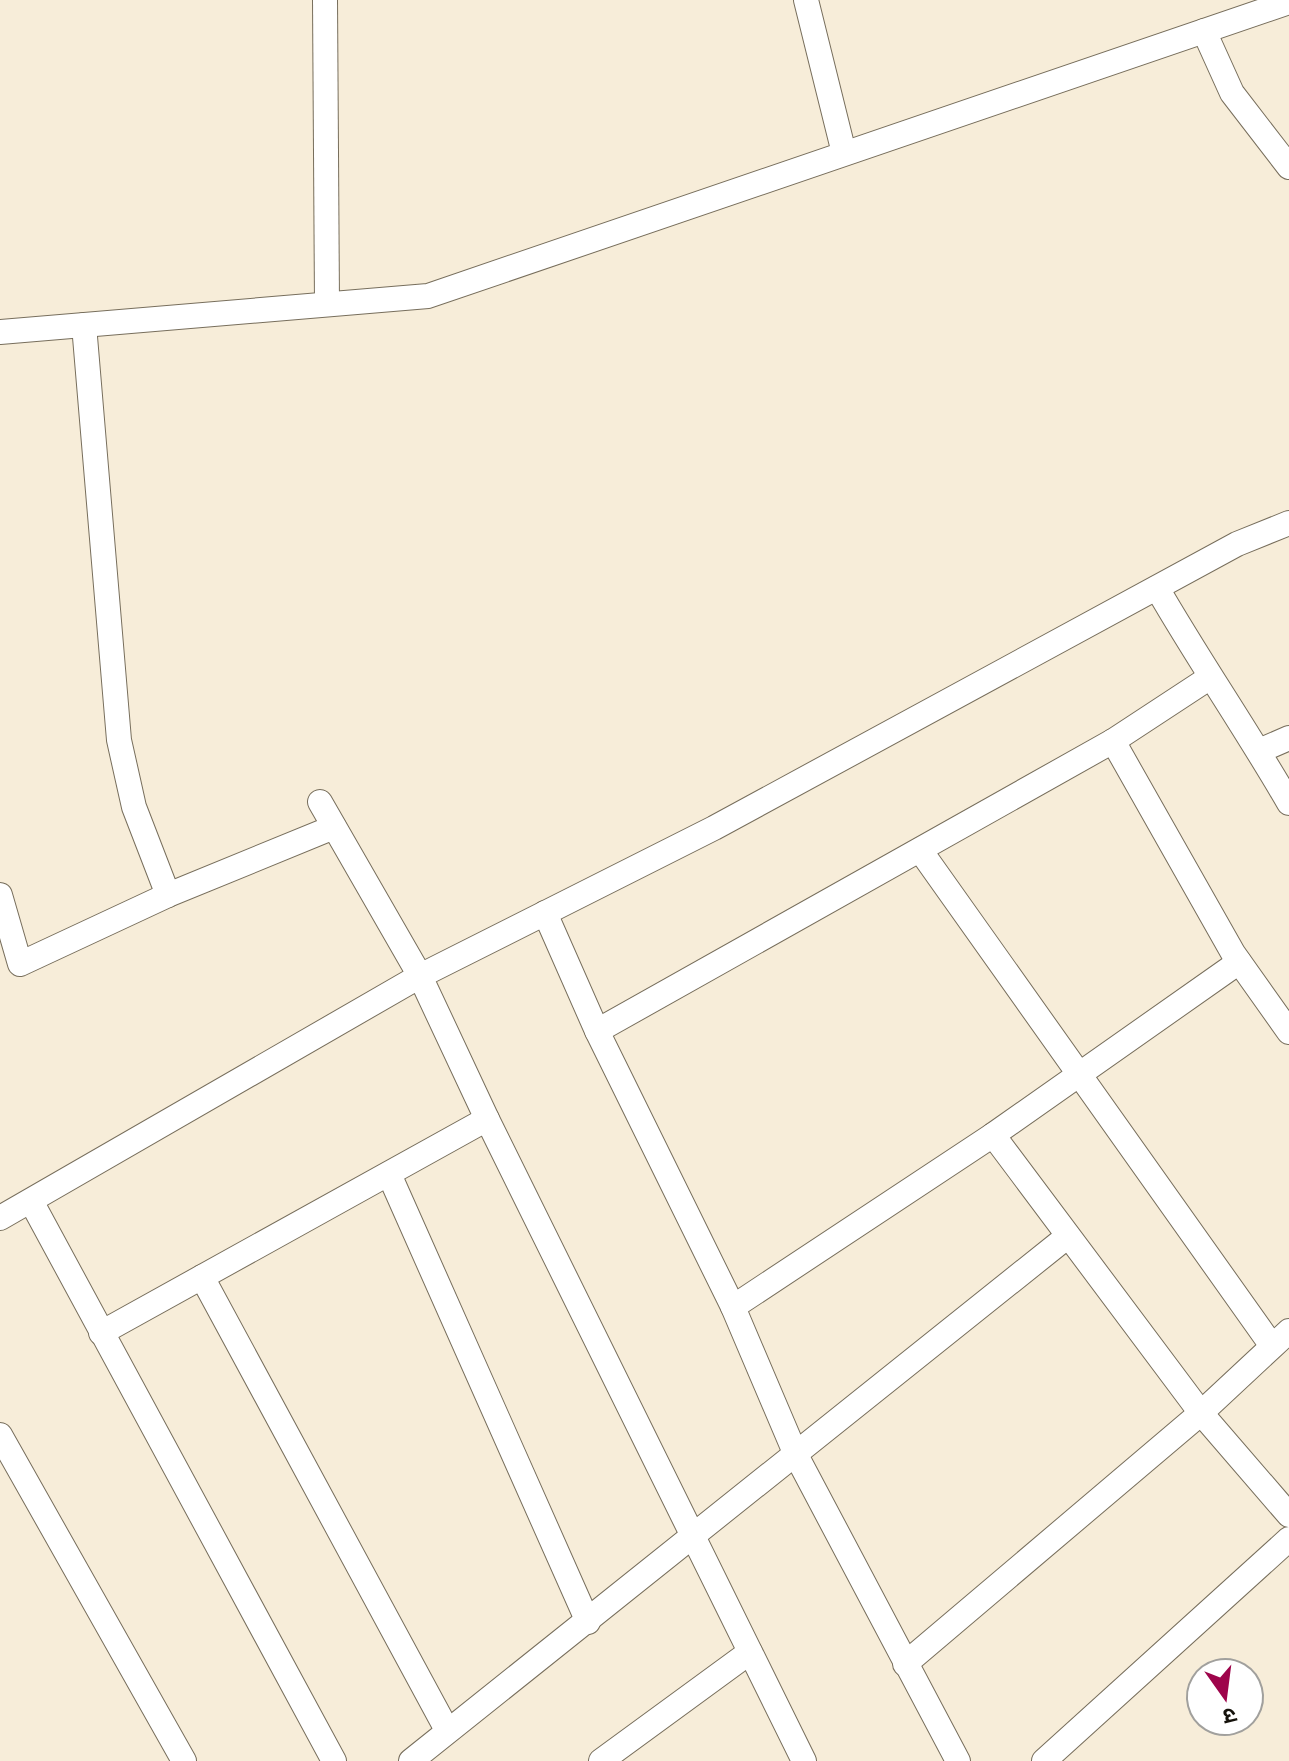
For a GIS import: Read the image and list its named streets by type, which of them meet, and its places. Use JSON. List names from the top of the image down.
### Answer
{
  "north": "bottom"
}
